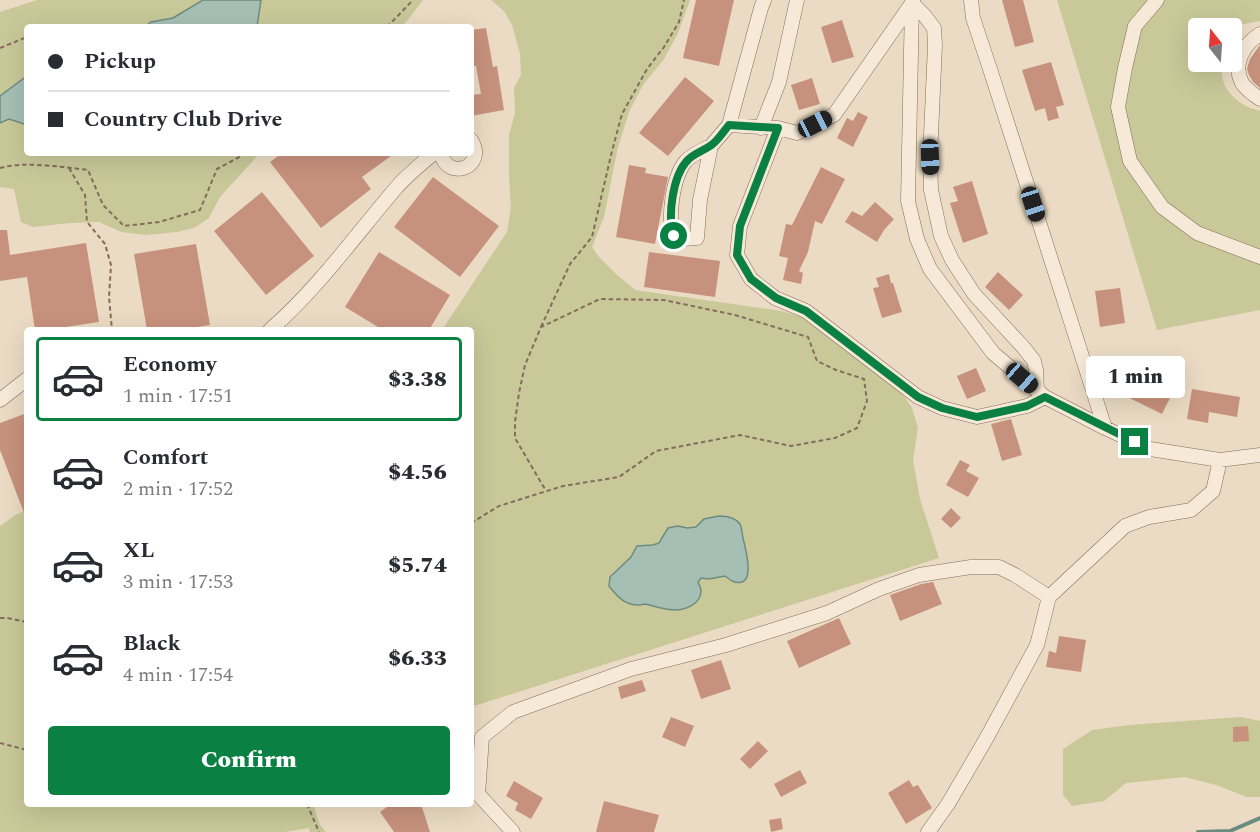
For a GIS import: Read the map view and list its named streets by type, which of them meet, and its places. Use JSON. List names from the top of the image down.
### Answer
{
  "north": "top",
  "page": {
    "banner": ["Pickup", "Country Club Drive"],
    "list": [
      {
        "name": "Economy",
        "note": "1 min · 17:51",
        "value": "$3.38"
      },
      {
        "name": "Comfort",
        "note": "2 min · 17:52",
        "value": "$4.56"
      },
      {
        "name": "XL",
        "note": "3 min · 17:53",
        "value": "$5.74"
      },
      {
        "name": "Black",
        "note": "4 min · 17:54",
        "value": "$6.33"
      }
    ],
    "bubble": "1 min",
    "buttons": "Confirm"
  }
}
